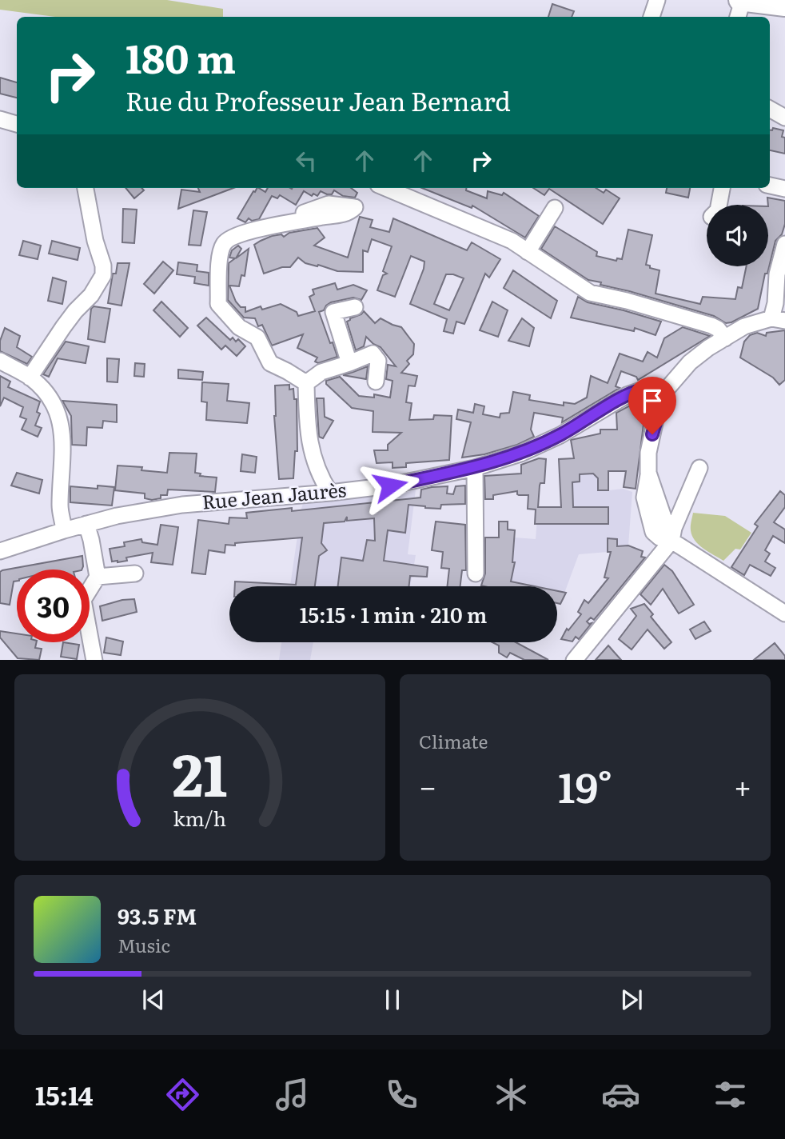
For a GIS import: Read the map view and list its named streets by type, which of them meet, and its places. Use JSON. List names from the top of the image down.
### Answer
{
  "streets": {
    "street": ["Rue Jean Jaurès"]
  },
  "page": {
    "turn": ["180 m", "Rue du Professeur Jean Bernard"],
    "limit": "30",
    "trip": "15:15 · 1 min · 210 m",
    "tile": "Climate",
    "heat": ["−", "19°", "+"],
    "song": ["93.5 FM", "Music"],
    "tabs": "15:14",
    "gauge": ["21", "km/h"]
  }
}
